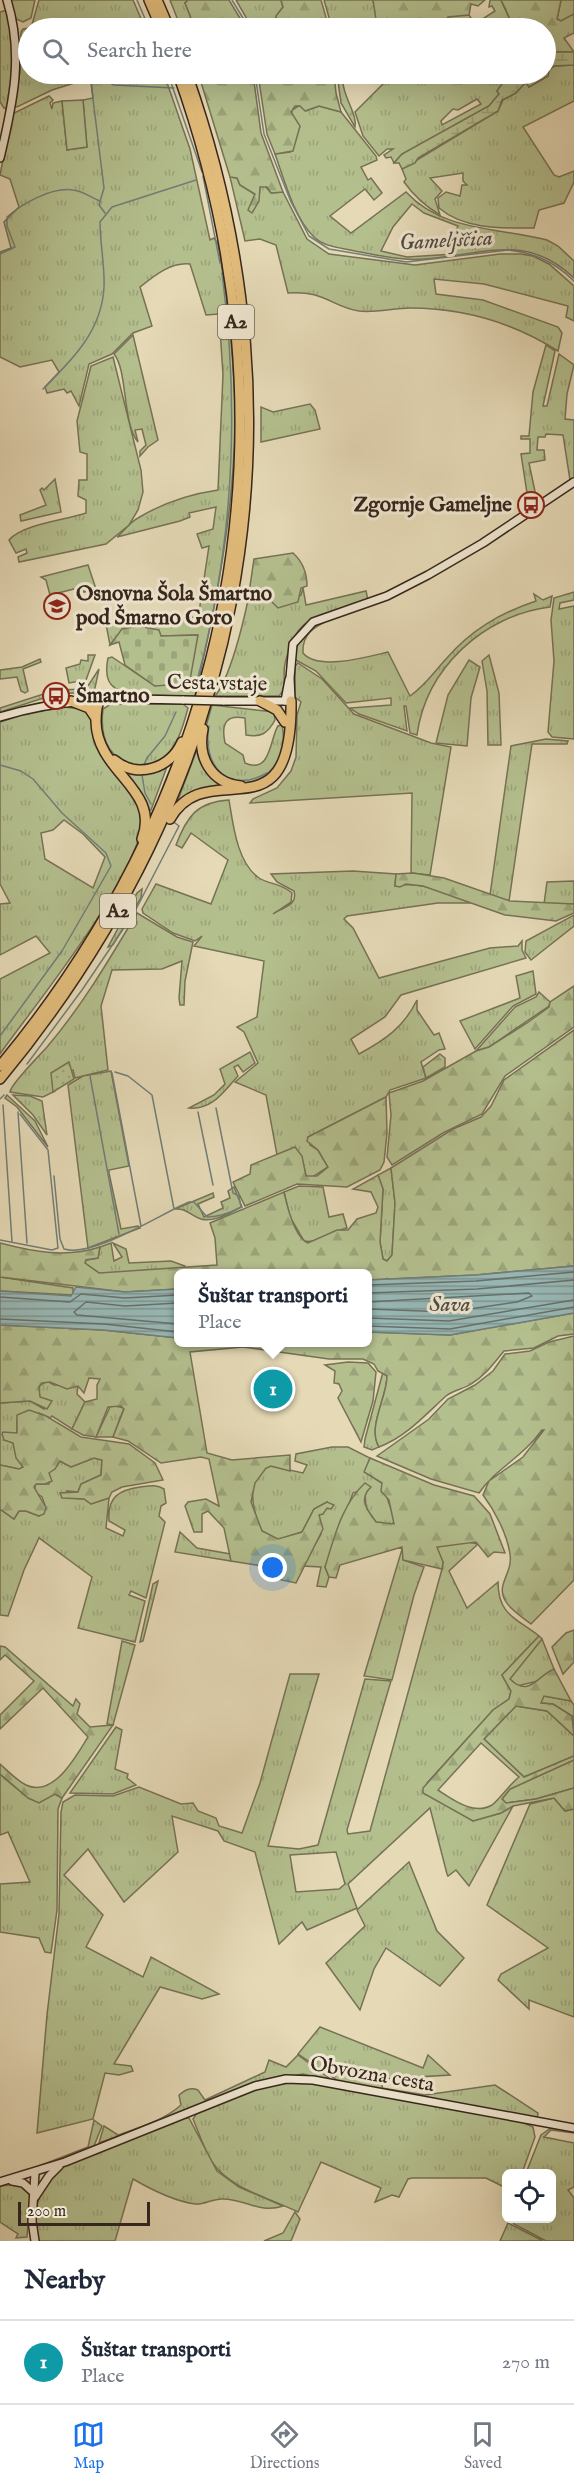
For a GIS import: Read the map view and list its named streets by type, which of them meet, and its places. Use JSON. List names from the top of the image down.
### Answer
{
  "streets": {
    "highway": ["A2"],
    "street": ["Cesta vstaje", "Obvozna cesta"]
  },
  "water": ["Gameljščica", "Sava"],
  "places": {
    "bus stop": ["Zgornje Gameljne", "Šmartno"],
    "school or university": ["Osnovna Šola Šmartno pod Šmarno Goro"]
  },
  "scale_bar": "200 m",
  "page": {
    "search": "Search here",
    "popup": ["Šuštar transporti", "Place"],
    "pins": "1",
    "scale": "200 m",
    "heading": "Nearby",
    "list": [
      {
        "mark": "1",
        "name": "Šuštar transporti",
        "note": "Place",
        "value": "270 m"
      }
    ],
    "nav": ["Map", "Directions", "Saved"]
  }
}
